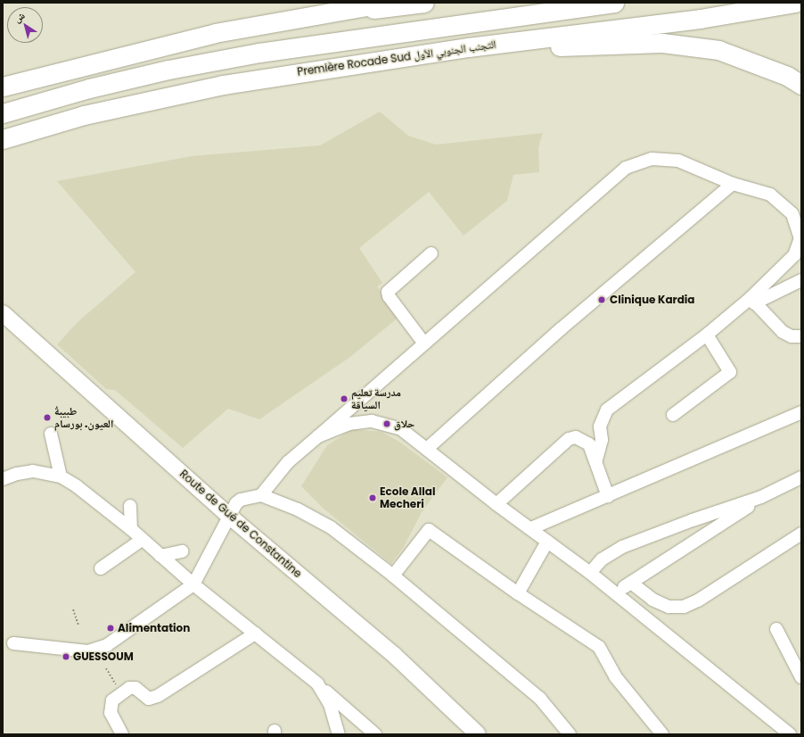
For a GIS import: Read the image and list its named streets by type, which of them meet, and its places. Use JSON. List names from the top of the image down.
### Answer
{
  "streets": {
    "highway": ["Première Rocade Sud التجنب الجنوبي الأول"],
    "main road": ["Route de Gué de Constantine"]
  },
  "places": [
    "Clinique Kardia",
    "مدرسة تعليم السياقة",
    "طبيبةُ العيون. بورسام",
    "حلاق",
    "Ecole Allal Mecheri",
    "Alimentation",
    "GUESSOUM"
  ],
  "north": "top left"
}
